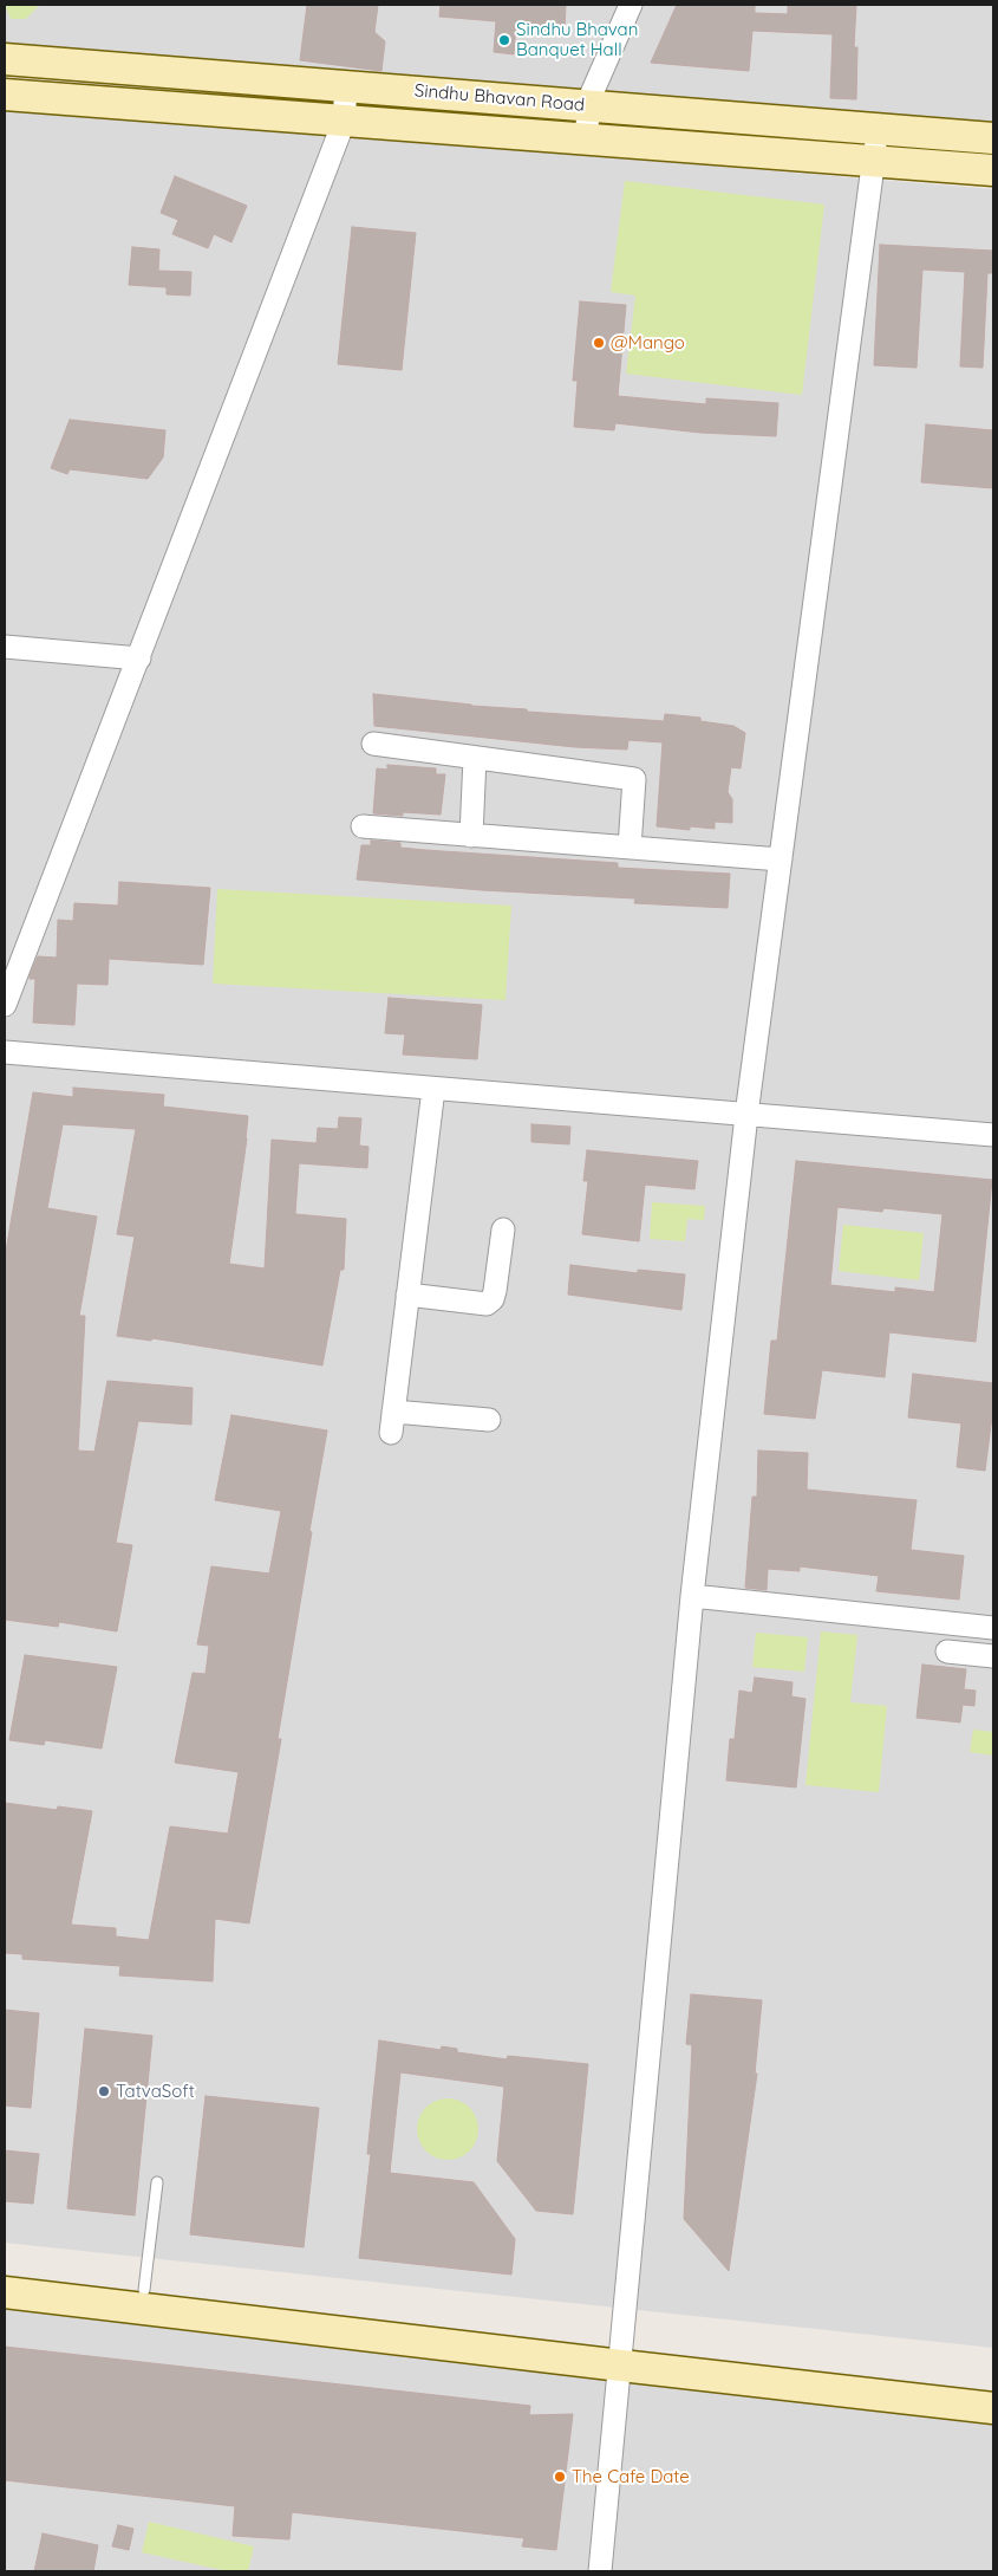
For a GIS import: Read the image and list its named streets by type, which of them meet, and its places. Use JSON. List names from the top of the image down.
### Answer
{
  "streets": {
    "main road": ["Sindhu Bhavan Road"]
  },
  "places": [
    "Sindhu Bhavan Banquet Hall",
    "@Mango",
    "TatvaSoft",
    "The Cafe Date"
  ]
}
